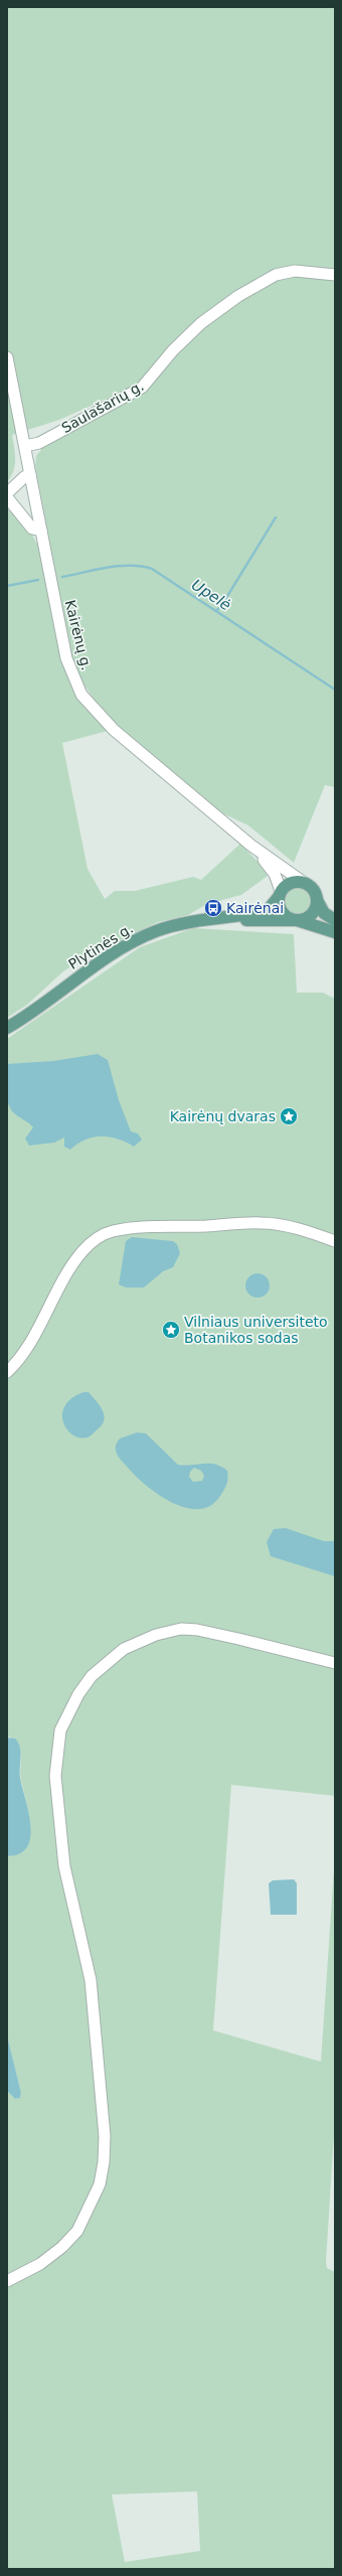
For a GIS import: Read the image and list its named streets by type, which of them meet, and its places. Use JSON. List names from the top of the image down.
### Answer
{
  "streets": {
    "main road": ["Plytinės g."],
    "street": ["Saulašarių g.", "Kairėnų g."]
  },
  "crossings": [
    ["Saulašarių g.", "Kairėnų g."],
    ["Kairėnų g.", "Plytinės g."]
  ],
  "water": ["Upelė"],
  "places": {
    "bus stop": ["Kairėnai"],
    "place": ["Kairėnų dvaras", "Vilniaus universiteto Botanikos sodas"]
  }
}
